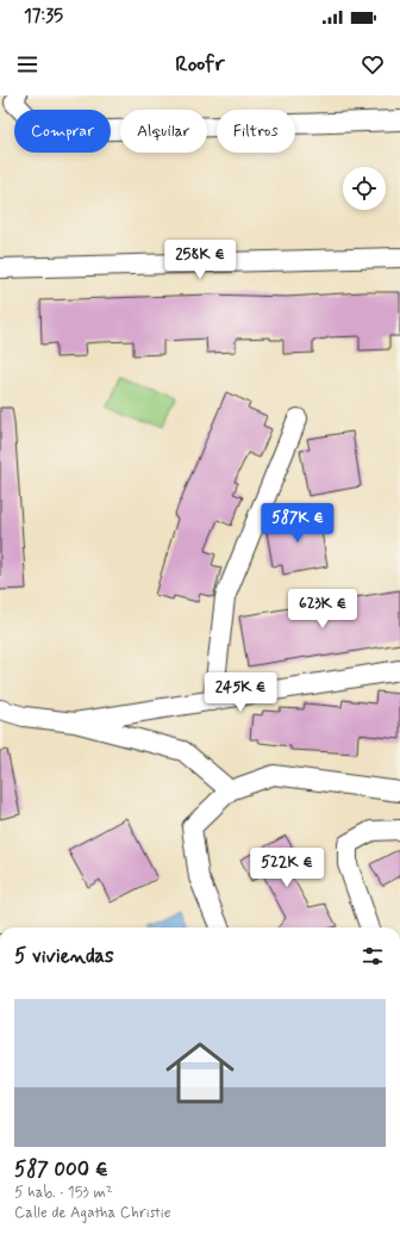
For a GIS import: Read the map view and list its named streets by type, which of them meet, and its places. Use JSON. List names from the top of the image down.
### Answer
{
  "page": {
    "status": "17:35",
    "header": "Roofr",
    "chip": ["Comprar", "Alquilar", "Filtros"],
    "price": [
      "258K €",
      "587K €",
      "623K €",
      "245K €",
      "522K €"
    ],
    "heading": "5 viviendas",
    "list": [
      {
        "name": "587 000 €",
        "note": "5 hab. · 153 m² · Calle de Agatha Christie"
      }
    ]
  }
}
